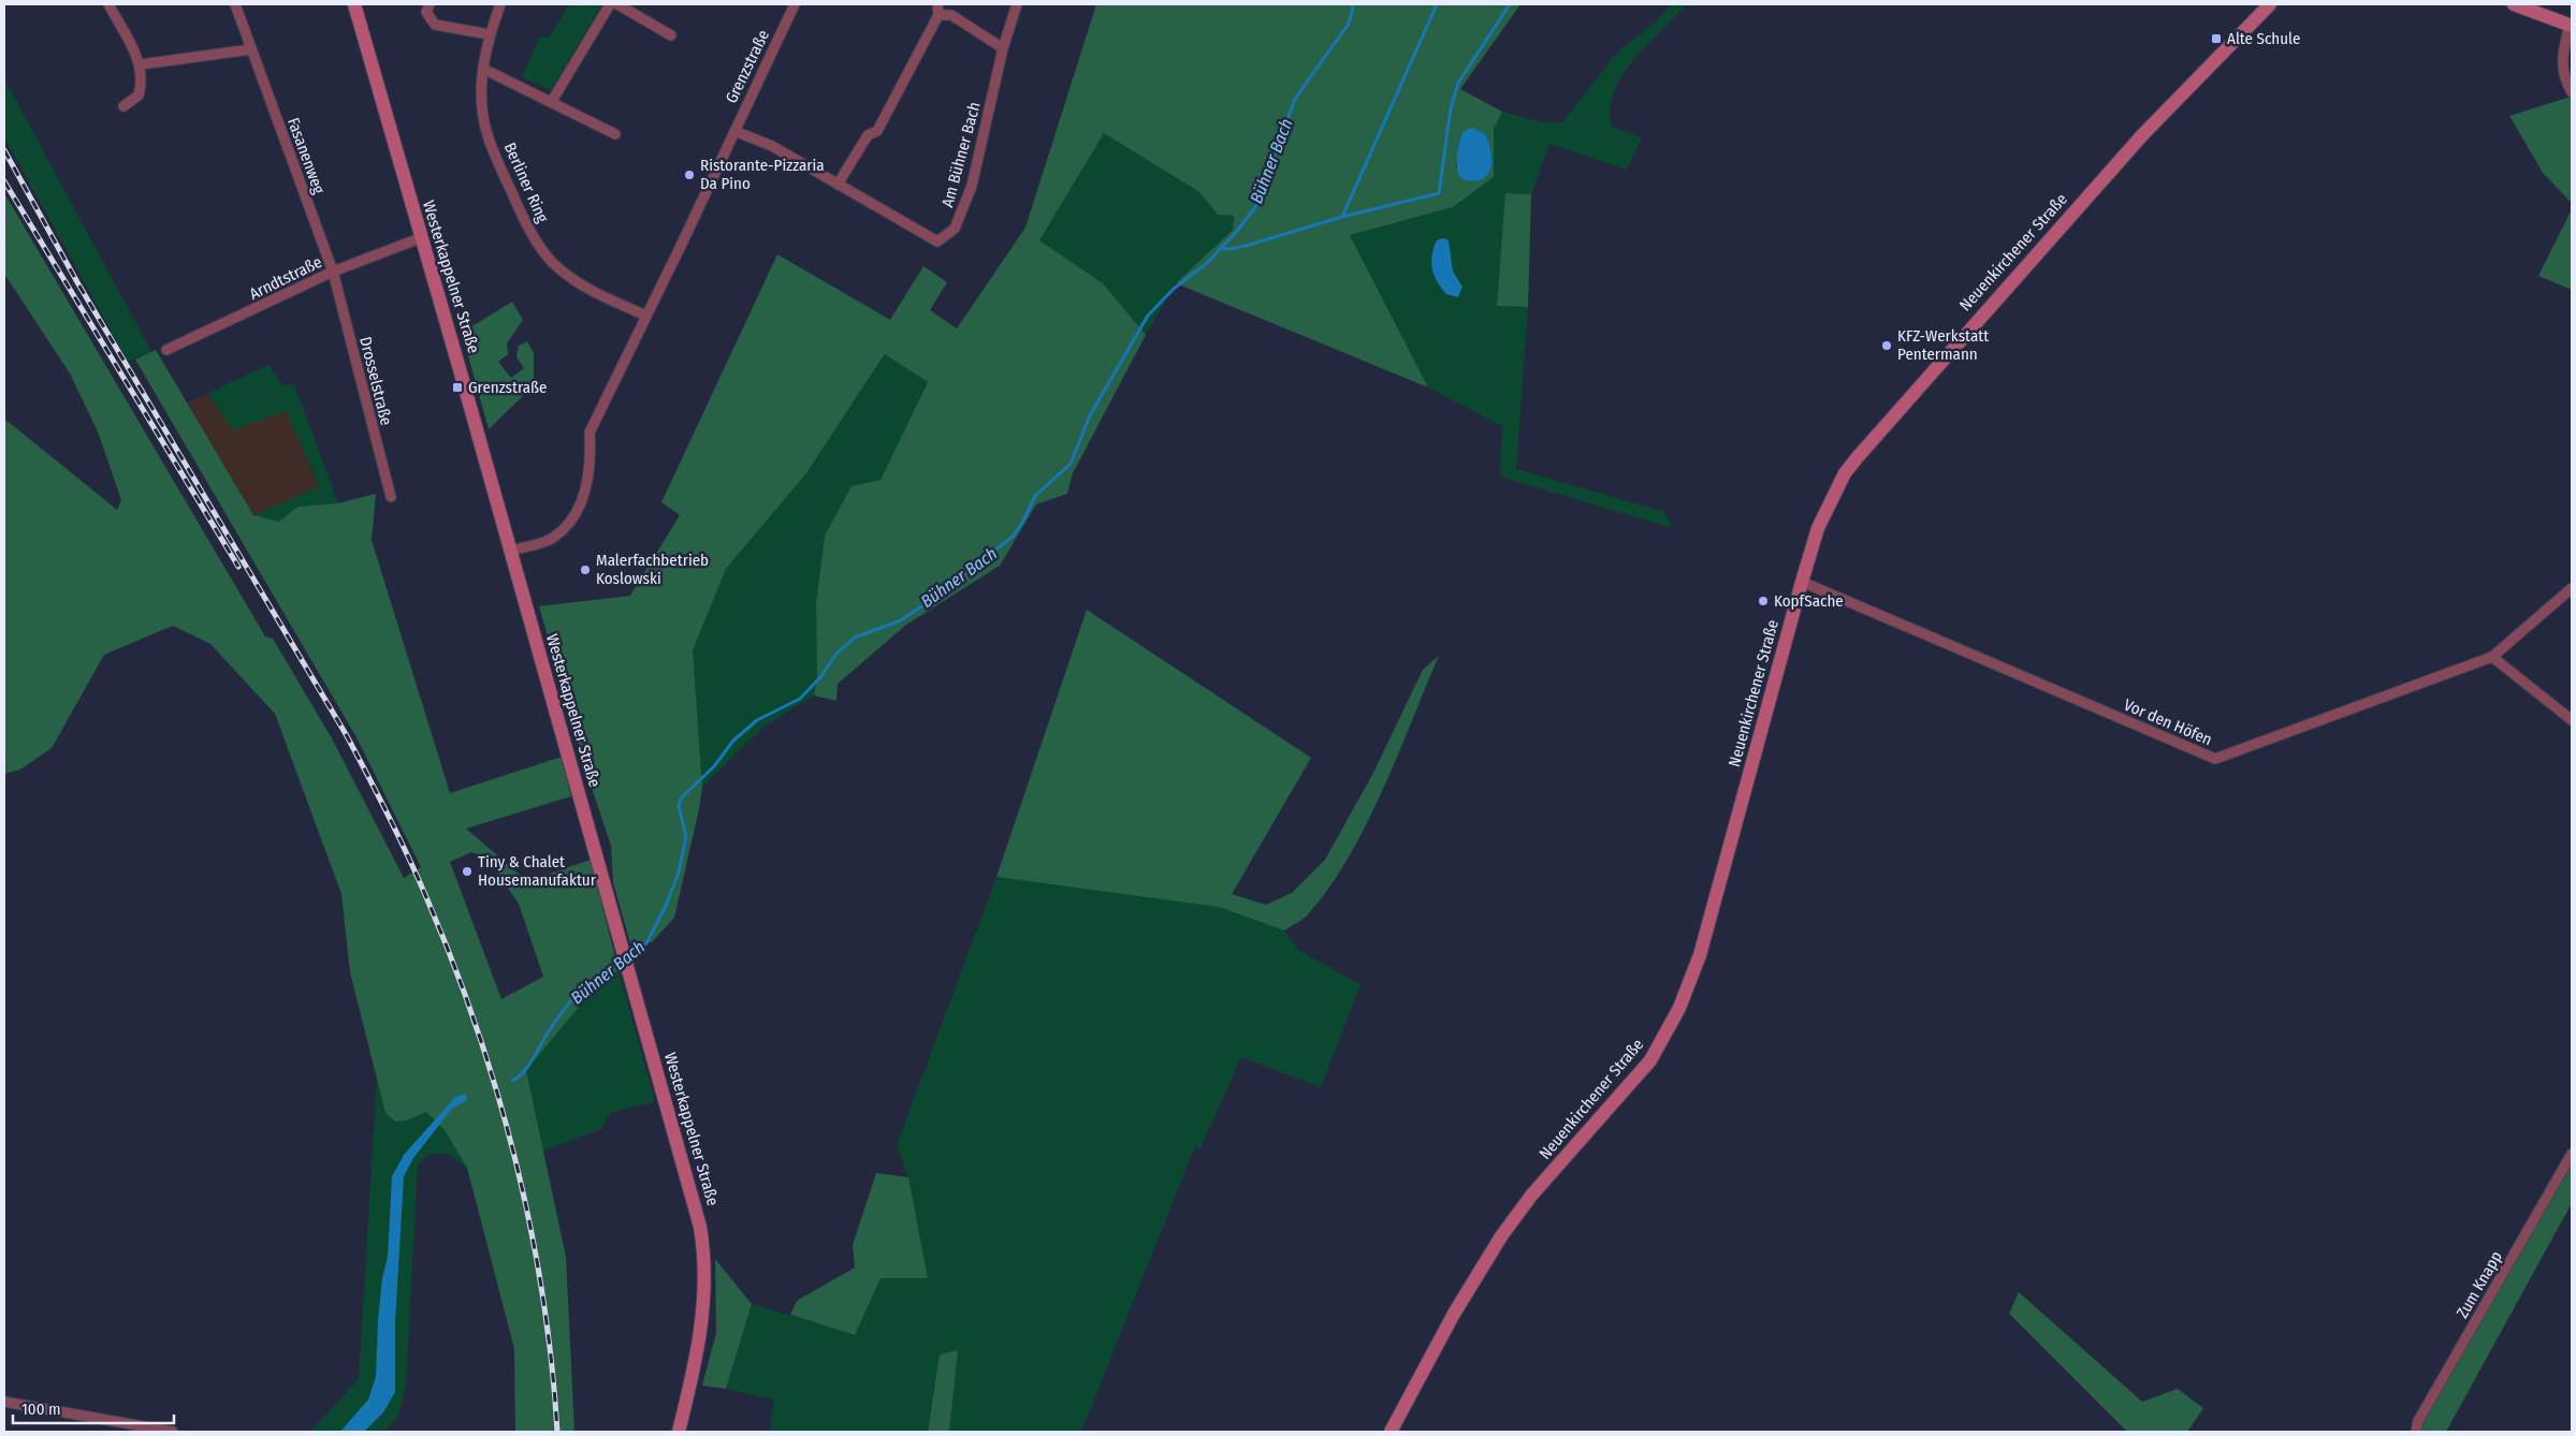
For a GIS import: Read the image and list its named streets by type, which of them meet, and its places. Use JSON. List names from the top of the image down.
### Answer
{
  "streets": {
    "street": [
      "Grenzstraße",
      "Am Bühner Bach",
      "Fasanenweg",
      "Berliner Ring",
      "Neuenkirchener Straße",
      "Westerkappelner Straße",
      "Arndtstraße",
      "Drosselstraße",
      "Vor den Höfen",
      "Zum Knapp"
    ]
  },
  "crossings": [
    ["Grenzstraße", "Am Bühner Bach"],
    ["Grenzstraße", "Berliner Ring"],
    ["Grenzstraße", "Westerkappelner Straße"],
    ["Fasanenweg", "Arndtstraße"],
    ["Fasanenweg", "Drosselstraße"],
    ["Neuenkirchener Straße", "Vor den Höfen"],
    ["Westerkappelner Straße", "Arndtstraße"],
    ["Arndtstraße", "Drosselstraße"]
  ],
  "water": ["Bühner Bach"],
  "places": {
    "transit": ["Alte Schule", "Grenzstraße"],
    "other": [
      "Ristorante-Pizzaria Da Pino",
      "KFZ-Werkstatt Pentermann",
      "Malerfachbetrieb Koslowski",
      "KopfSache",
      "Tiny & Chalet Housemanufaktur"
    ]
  },
  "scale_bar": "100 m"
}
